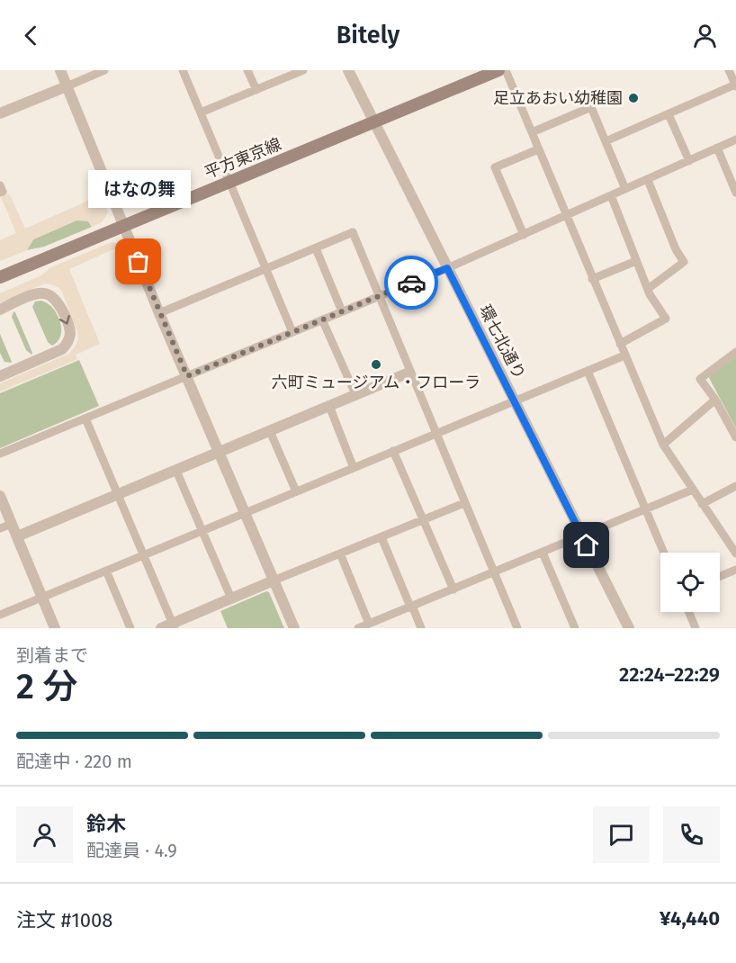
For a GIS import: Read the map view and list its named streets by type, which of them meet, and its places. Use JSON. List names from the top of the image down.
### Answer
{
  "streets": {
    "main road": ["平方東京線"],
    "street": ["環七北通り"]
  },
  "crossings": [
    ["平方東京線", "環七北通り"]
  ],
  "places": ["足立あおい幼稚園", "はなの舞", "六町ミュージアム・フローラ"],
  "page": {
    "header": "Bitely",
    "bubble": "はなの舞",
    "heading": ["2 分", "到着まで", "22:24–22:29"],
    "panel": [
      "鈴木",
      "配達員 · 4.9",
      "注文 #1008",
      "¥4,440"
    ],
    "bar": "配達中 · 220 m"
  }
}
